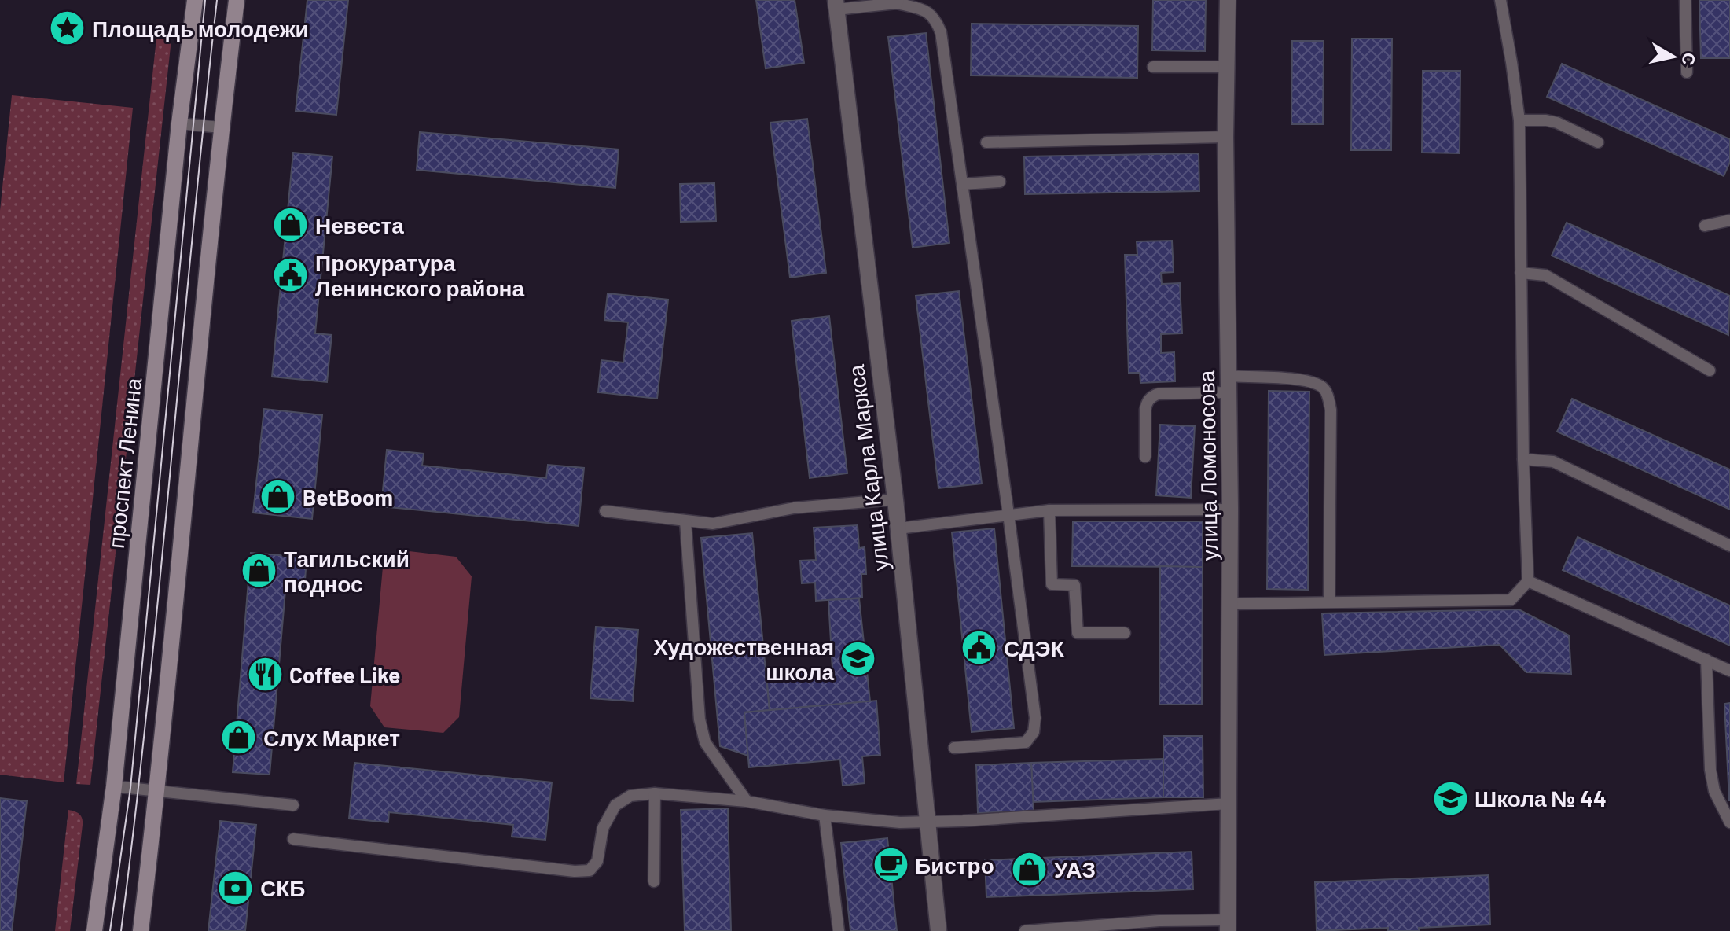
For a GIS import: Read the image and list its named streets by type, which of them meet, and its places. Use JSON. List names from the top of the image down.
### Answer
{
  "streets": {
    "main road": ["проспект Ленина"],
    "street": ["улица Ломоносова", "улица Карла Маркса"]
  },
  "places": {
    "place": ["Площадь молодежи"],
    "shop": [
      "Невеста",
      "BetBoom",
      "Тагильский поднос",
      "Слух Маркет",
      "УАЗ"
    ],
    "public building": ["Прокуратура Ленинского района", "СДЭК"],
    "school or university": ["Художественная школа", "Школа № 44"],
    "restaurant": ["Coffee Like"],
    "cafe": ["Бистро"],
    "bank": ["СКБ"]
  },
  "north": "right"
}
